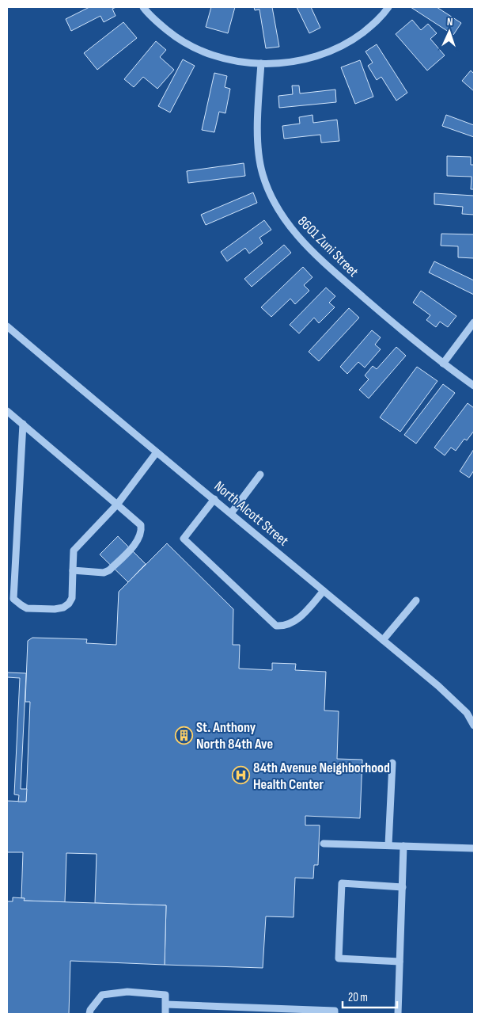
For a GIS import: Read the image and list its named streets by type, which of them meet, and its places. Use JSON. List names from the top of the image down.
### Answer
{
  "streets": {
    "street": ["8601 Zuni Street", "North Alcott Street"]
  },
  "places": {
    "building": ["St. Anthony North 84th Ave"],
    "hospital": ["84th Avenue Neighborhood Health Center"]
  },
  "scale_bar": "20 m",
  "north": "top"
}
